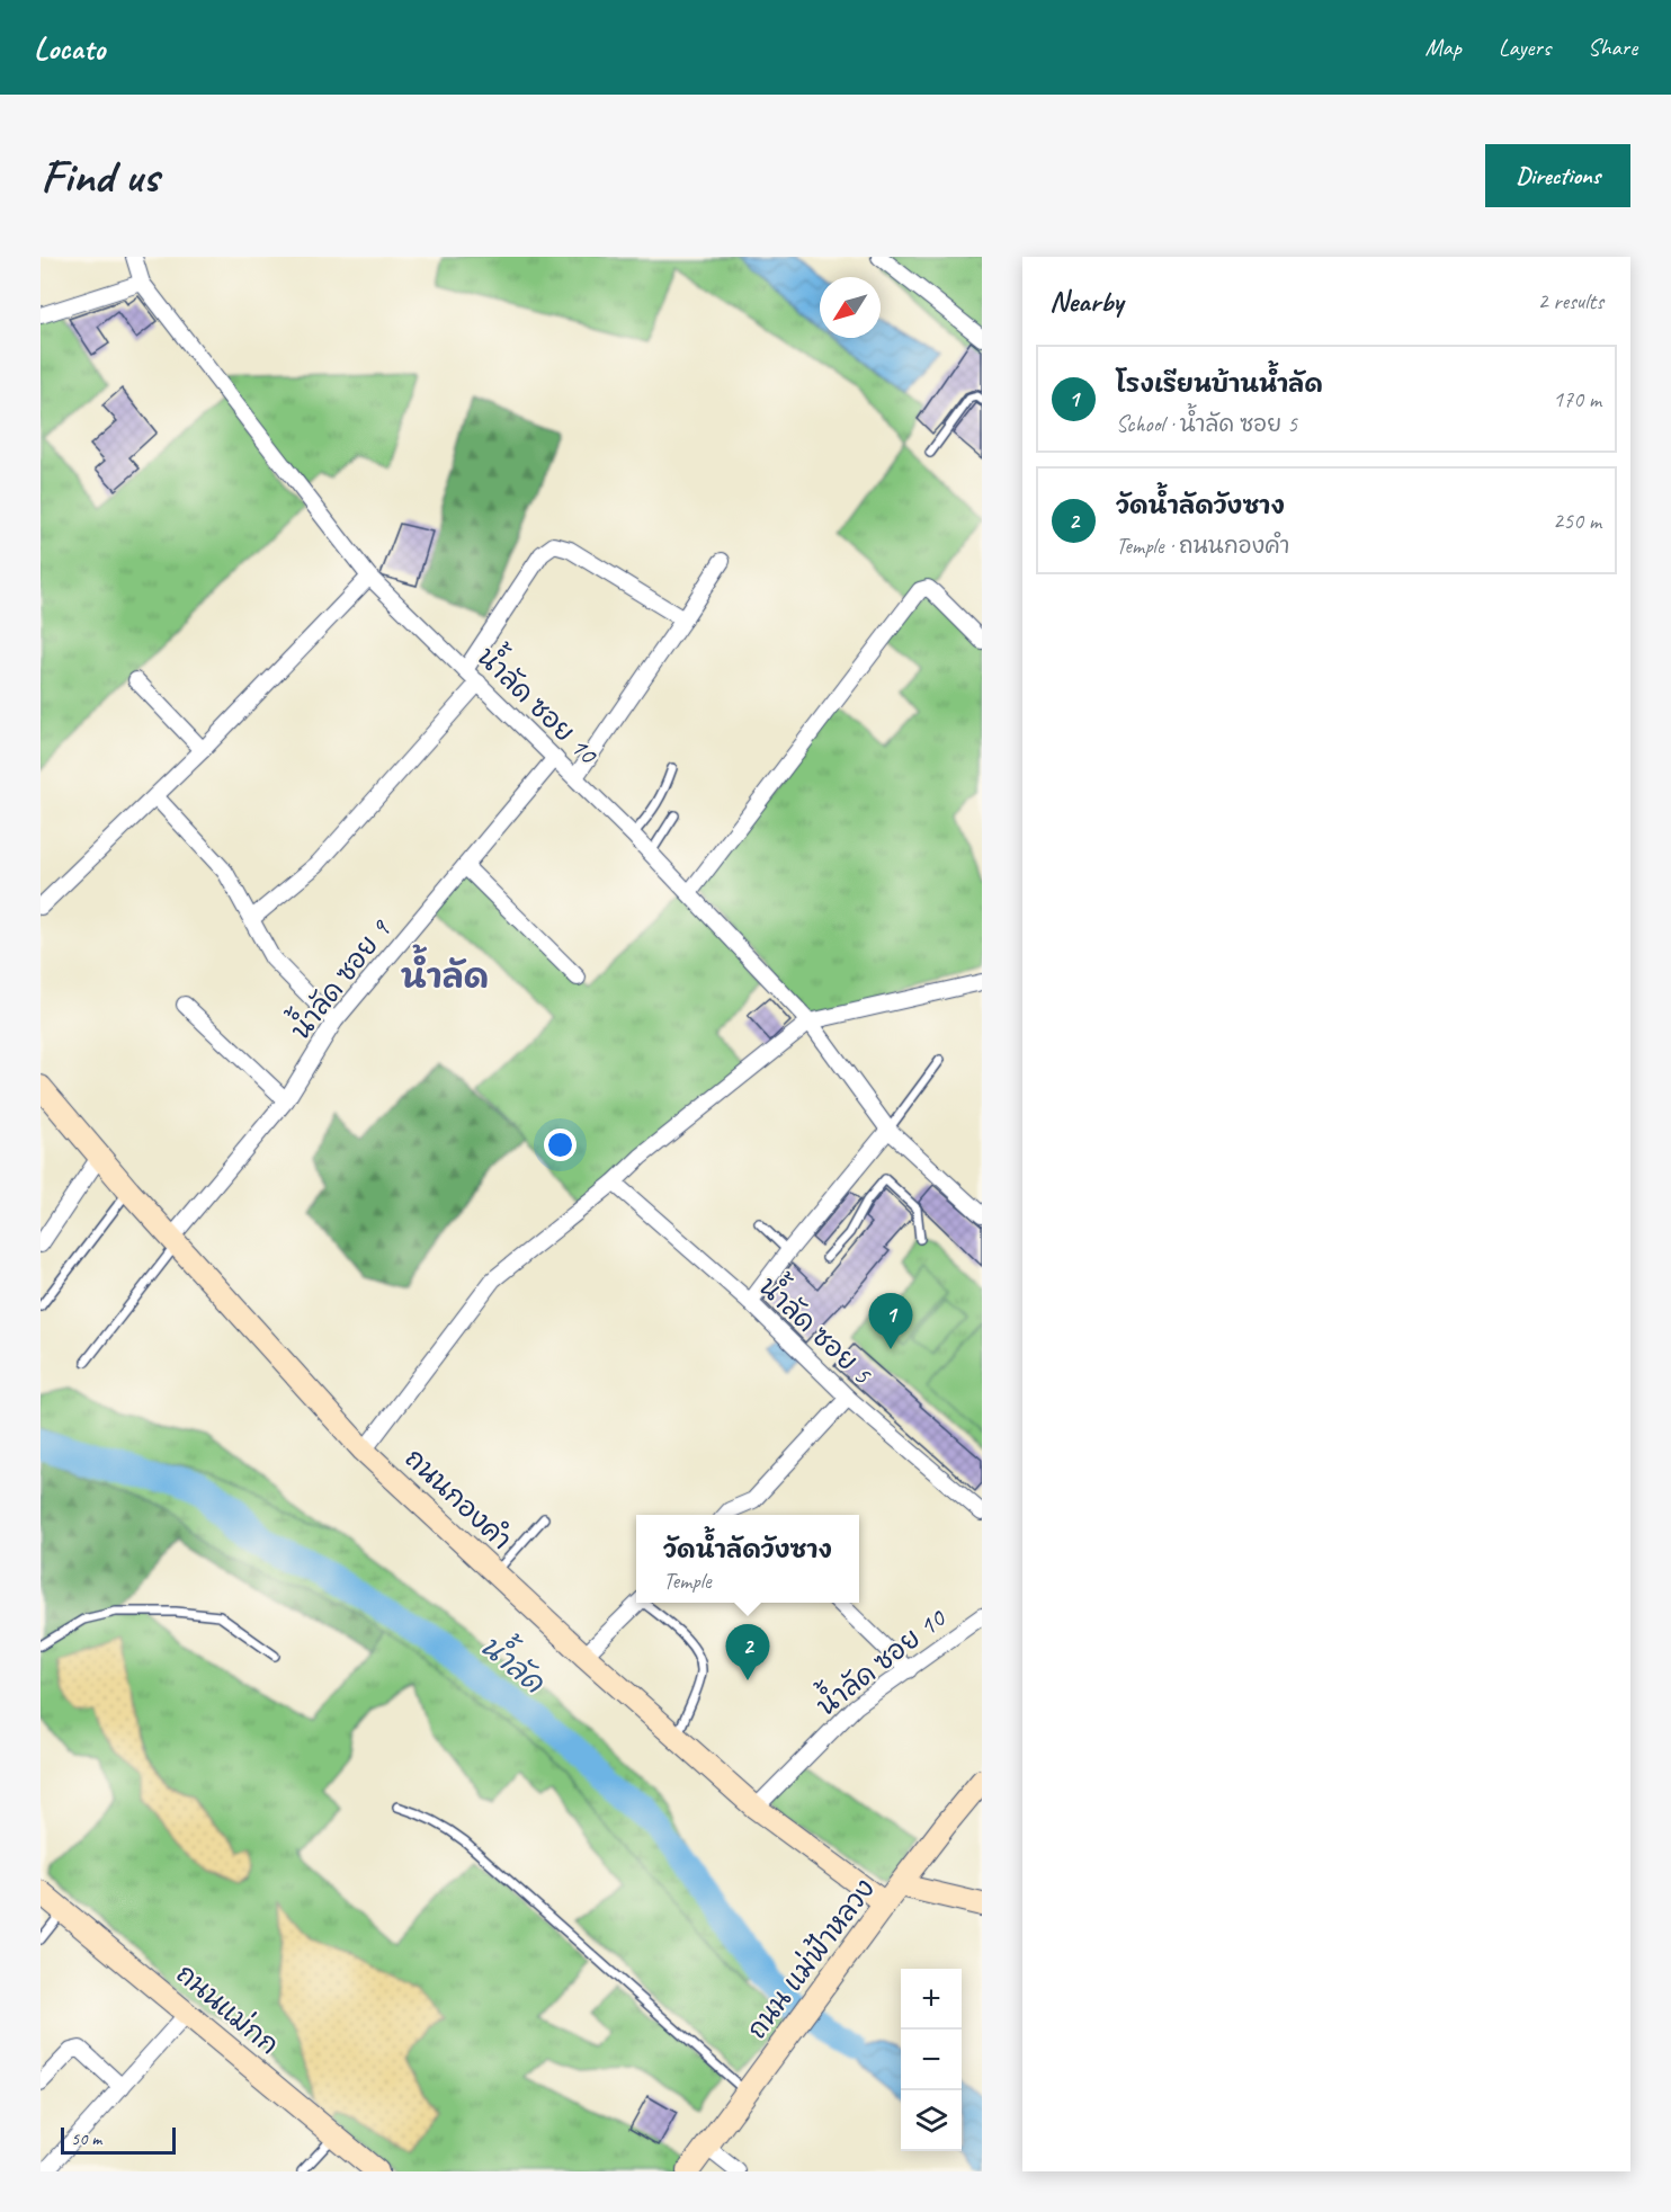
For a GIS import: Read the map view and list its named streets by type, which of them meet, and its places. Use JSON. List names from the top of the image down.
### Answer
{
  "streets": {
    "street": [
      "น้ำลัด ซอย 10",
      "น้ำลัด ซอย 9",
      "น้ำลัด ซอย 5",
      "ถนนกองคำ",
      "ถนน แม่ฟ้าหลวง",
      "ถนนแม่กก"
    ]
  },
  "crossings": [
    ["น้ำลัด ซอย 10", "น้ำลัด ซอย 9"],
    ["น้ำลัด ซอย 10", "ถนนกองคำ"],
    ["น้ำลัด ซอย 9", "ถนนกองคำ"],
    ["ถนนกองคำ", "ถนน แม่ฟ้าหลวง"]
  ],
  "districts": ["น้ำลัด"],
  "water": ["น้ำลัด"],
  "scale_bar": "50 m",
  "north": "bottom left",
  "page": {
    "header": "Locato",
    "nav": ["Map", "Layers", "Share"],
    "buttons": "Directions",
    "title": "Find us",
    "heading": ["Nearby", "2 results"],
    "list": [
      {
        "mark": "1",
        "name": "โรงเรียนบ้านน้ำลัด",
        "note": "School · น้ำลัด ซอย 5",
        "value": "170 m"
      },
      {
        "mark": "2",
        "name": "วัดน้ำลัดวังซาง",
        "note": "Temple · ถนนกองคำ",
        "value": "250 m"
      }
    ],
    "pins": ["1", "2"],
    "popup": ["วัดน้ำลัดวังซาง", "Temple"],
    "map_buttons": ["+", "−"],
    "scale": "50 m"
  }
}
